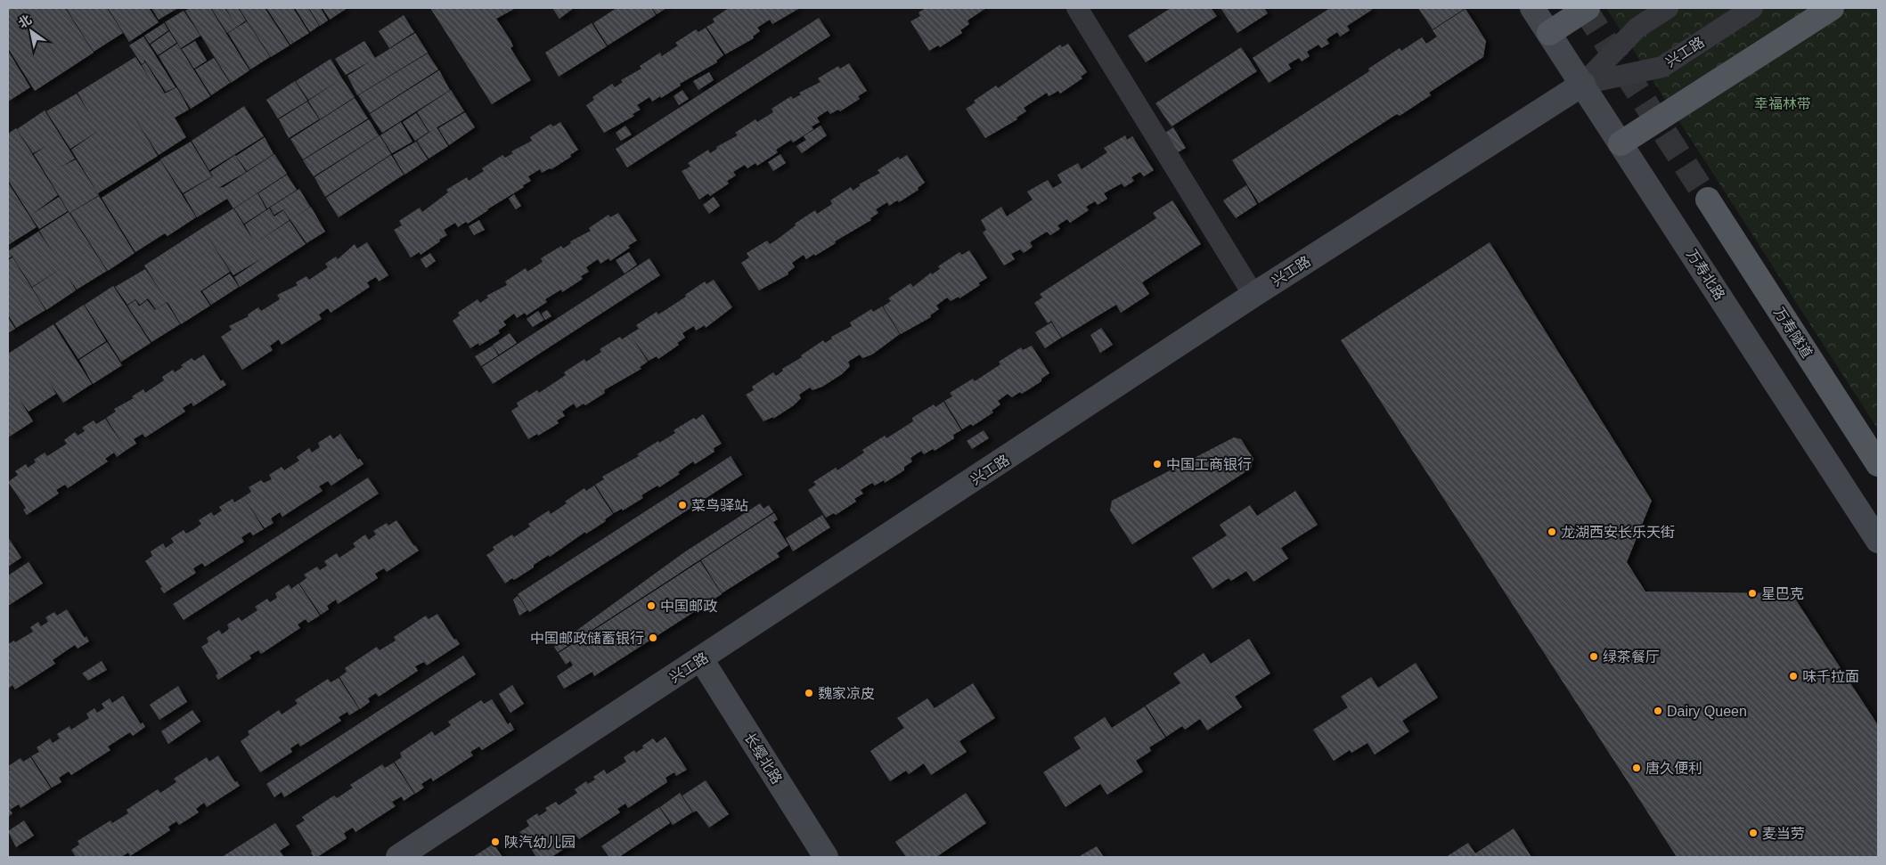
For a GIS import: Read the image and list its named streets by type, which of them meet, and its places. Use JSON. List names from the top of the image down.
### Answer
{
  "streets": {
    "main road": ["万寿隧道"],
    "street": ["兴工路", "万寿北路", "长缨北路"]
  },
  "crossings": [
    ["兴工路", "万寿北路"],
    ["兴工路", "长缨北路"]
  ],
  "parks": ["幸福林带"],
  "places": [
    "中国工商银行",
    "菜鸟驿站",
    "龙湖西安长乐天街",
    "星巴克",
    "中国邮政",
    "中国邮政储蓄银行",
    "绿茶餐厅",
    "味千拉面",
    "魏家凉皮",
    "Dairy Queen",
    "唐久便利",
    "麦当劳",
    "陕汽幼儿园"
  ],
  "north": "top left"
}
